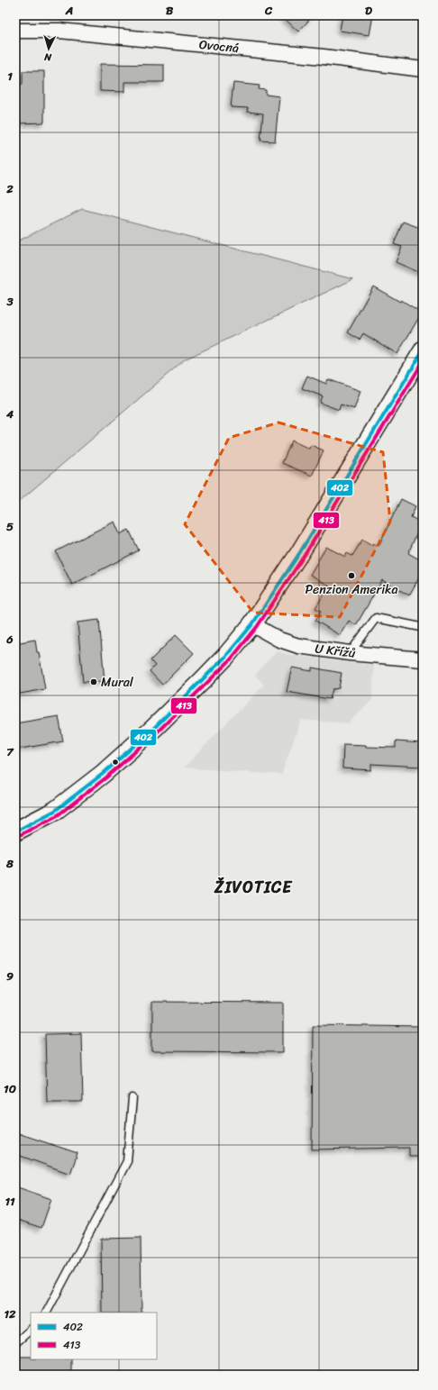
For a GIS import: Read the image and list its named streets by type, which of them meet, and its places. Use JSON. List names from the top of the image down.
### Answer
{
  "streets": {
    "street": ["Ovocná", "U Křížů"]
  },
  "districts": ["ŽIVOTICE"],
  "places": ["Penzion Amerika", "Mural"],
  "lines": ["transit line 402", "transit line 413"],
  "legend": ["402", "413"],
  "north": "bottom",
  "grid": {
    "columns": [
      "A",
      "B",
      "C",
      "D"
    ],
    "rows": [
      "1",
      "2",
      "3",
      "4",
      "5",
      "6",
      "7",
      "8",
      "9",
      "10",
      "11",
      "12"
    ]
  }
}
